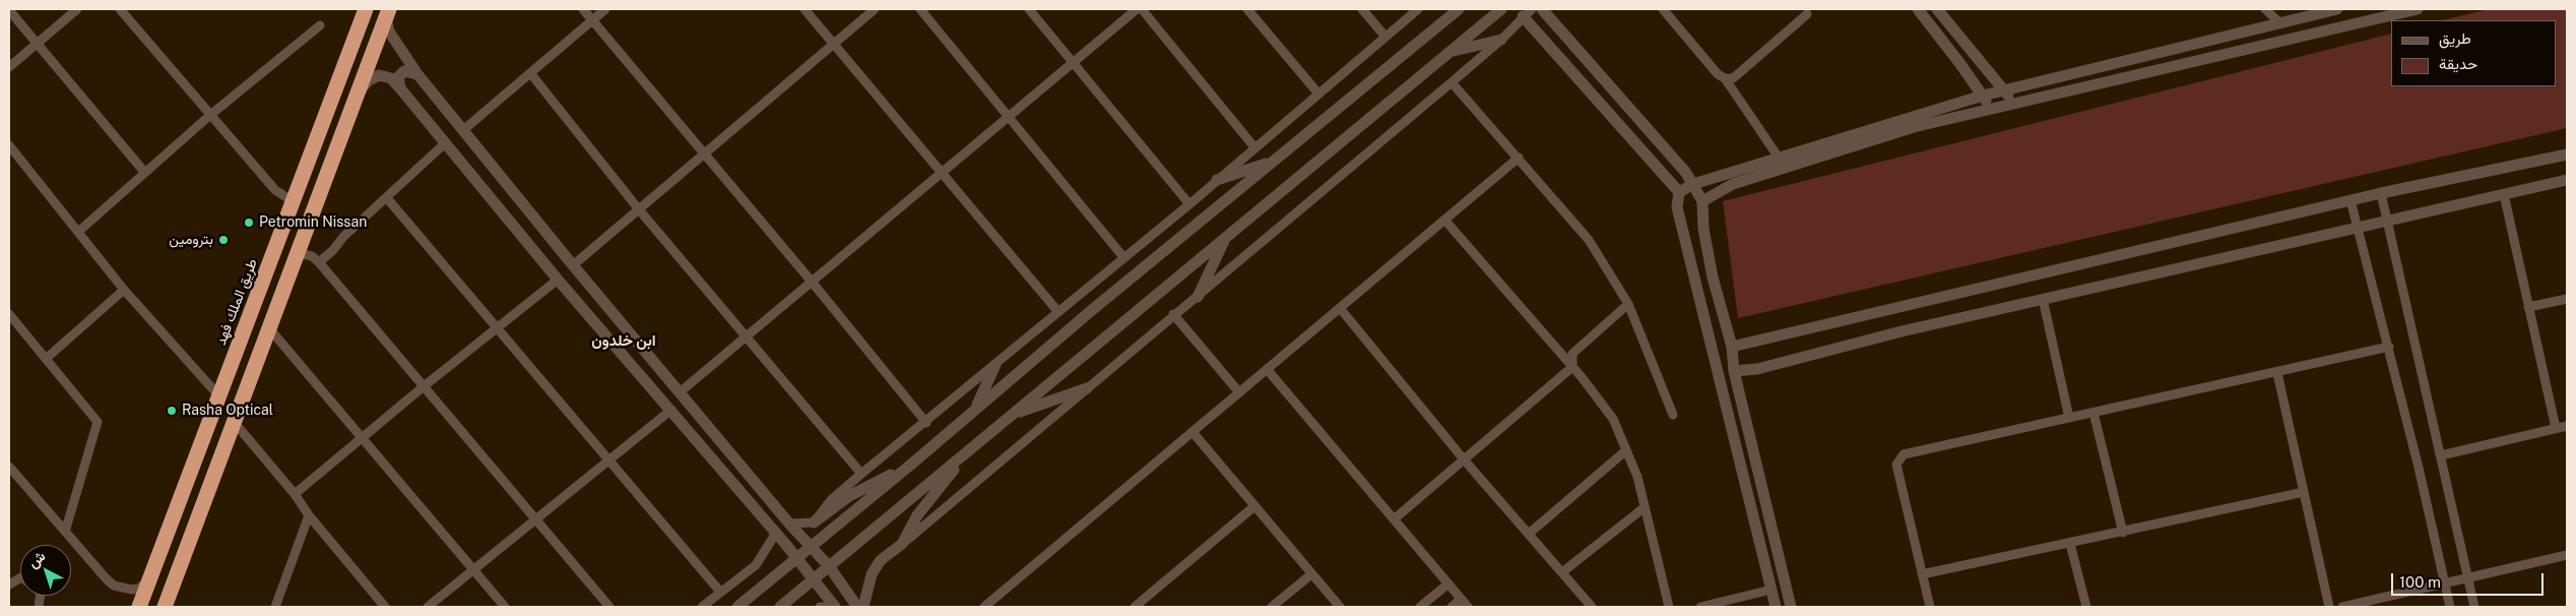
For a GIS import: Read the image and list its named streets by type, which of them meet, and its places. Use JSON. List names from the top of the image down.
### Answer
{
  "streets": {
    "highway": ["طريق الملك فهد"]
  },
  "districts": ["ابن خلدون"],
  "places": ["Petromin Nissan", "بترومين", "Rasha Optical"],
  "legend": ["طريق", "حديقة"],
  "scale_bar": "100 m",
  "north": "top left"
}
